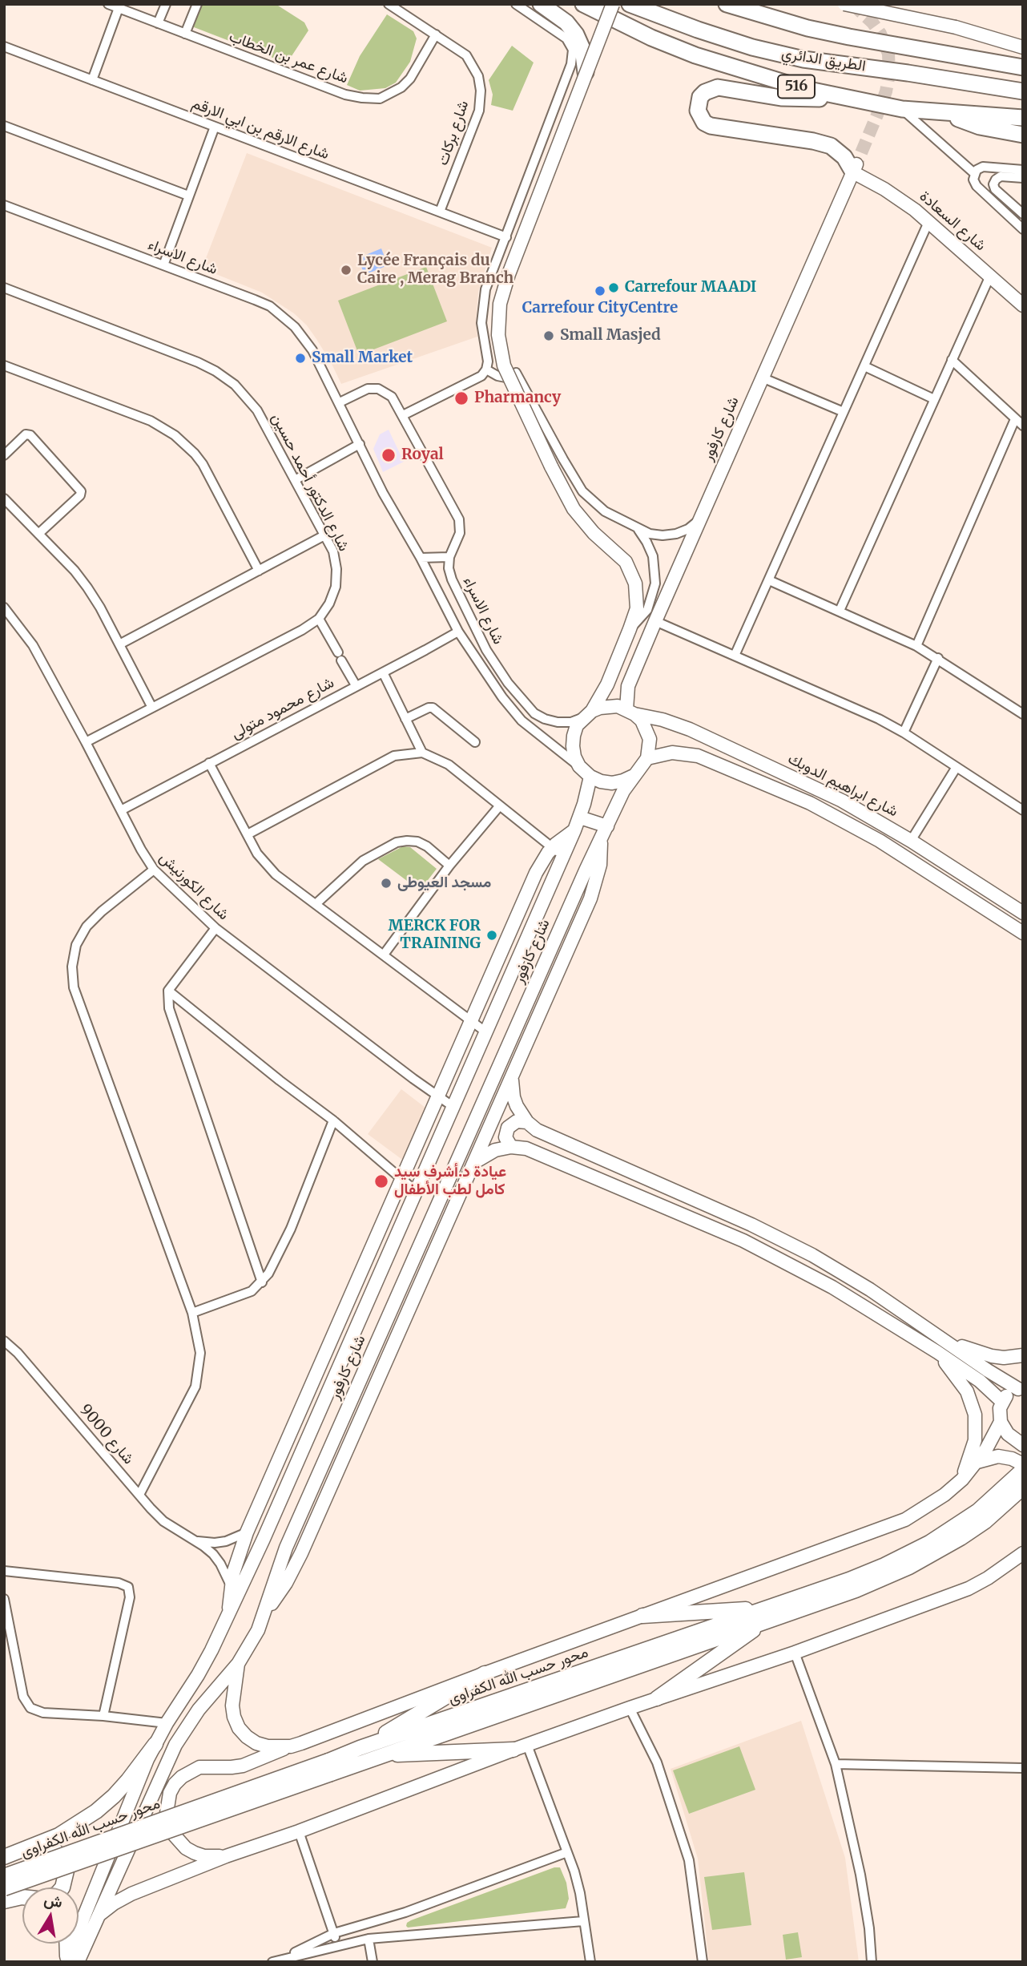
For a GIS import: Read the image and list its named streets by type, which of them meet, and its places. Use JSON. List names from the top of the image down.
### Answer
{
  "streets": {
    "highway": ["الطريق الدائري", "516"],
    "main road": ["محور حسب الله الكفراوى"],
    "street": [
      "شارع عمر بن الخطاب",
      "شارع الارقم بن ابي الارقم",
      "شارع بركات",
      "شارع السعادة",
      "شارع الاسراء",
      "شارع كارفور",
      "شارع الدكتور أحمد حسين",
      "شارع محمود متولى",
      "شارع ابراهيم الدوبك",
      "شارع الكورنيش",
      "شارع 9000"
    ]
  },
  "crossings": [
    ["شارع عمر بن الخطاب", "شارع بركات"],
    ["شارع الارقم بن ابي الارقم", "شارع بركات"],
    ["شارع السعادة", "شارع كارفور"],
    ["شارع الاسراء", "شارع كارفور"],
    ["شارع الاسراء", "شارع محمود متولى"],
    ["شارع الاسراء", "شارع ابراهيم الدوبك"],
    ["شارع كارفور", "شارع ابراهيم الدوبك"],
    ["شارع كارفور", "شارع الكورنيش"],
    ["شارع الدكتور أحمد حسين", "شارع الكورنيش"],
    ["شارع محمود متولى", "شارع الكورنيش"]
  ],
  "places": [
    "Lycée Français du Caire , Merag Branch",
    "Carrefour MAADI",
    "Carrefour CityCentre",
    "Small Masjed",
    "Small Market",
    "Pharmancy",
    "Royal",
    "مسجد العيوطى",
    "MERCK FOR TRAINING",
    "عيادة د.أشرف سيد كامل لطب الأطفال"
  ],
  "north": "top"
}
